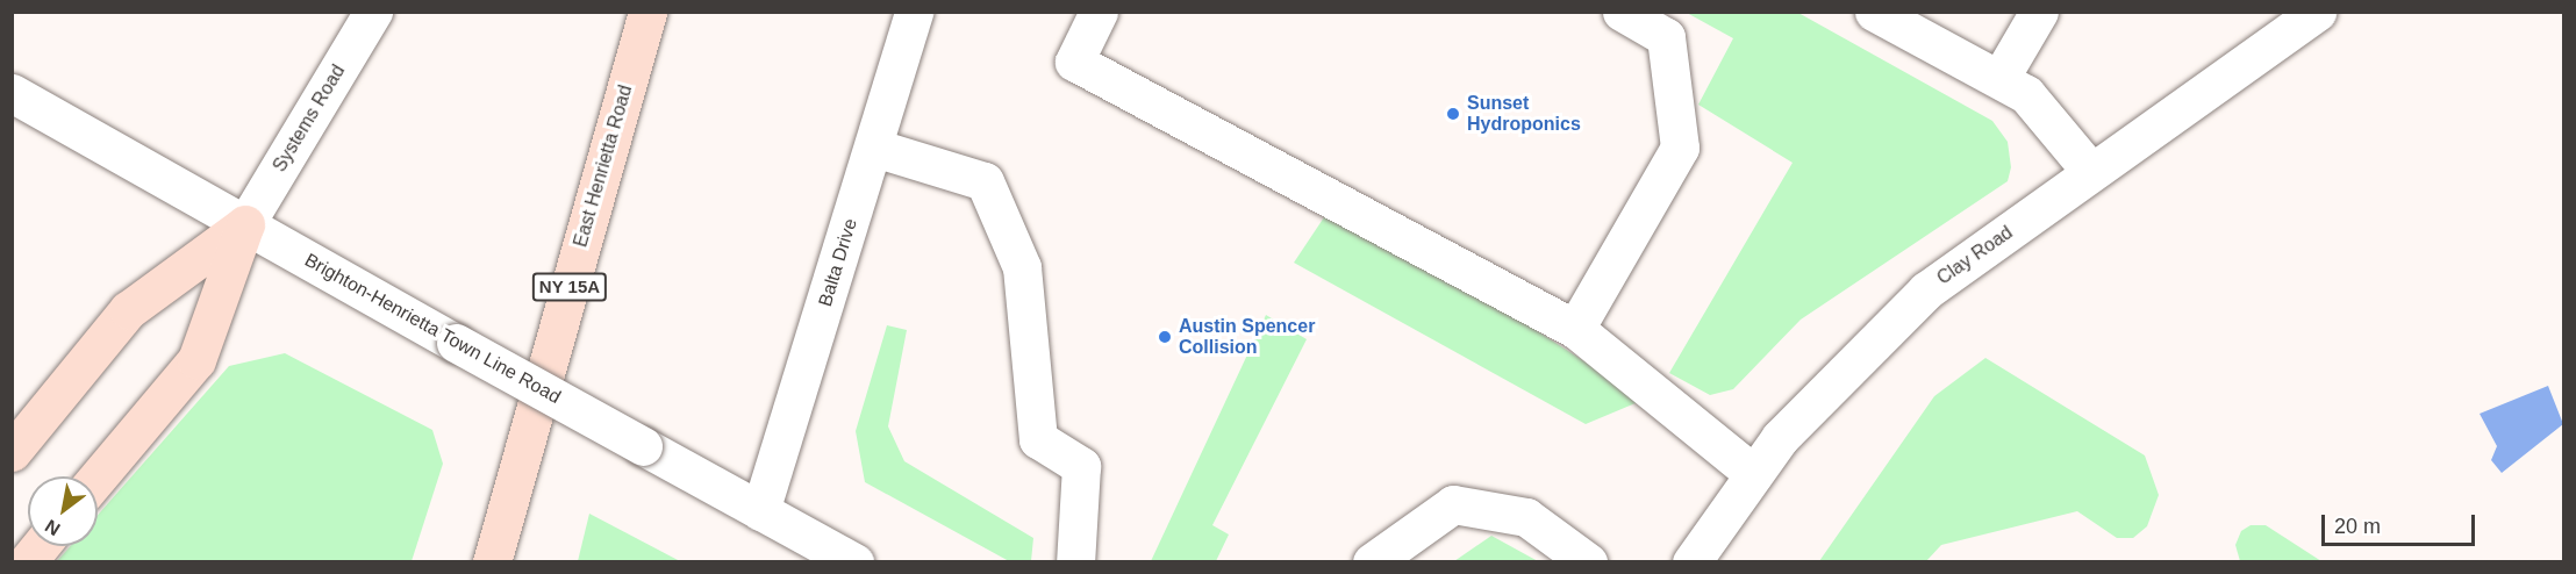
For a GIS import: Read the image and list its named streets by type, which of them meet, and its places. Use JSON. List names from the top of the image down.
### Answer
{
  "streets": {
    "main road": ["East Henrietta Road", "NY 15A"],
    "street": [
      "Systems Road",
      "Clay Road",
      "Balta Drive",
      "Brighton-Henrietta Town Line Road"
    ]
  },
  "crossings": [
    ["Systems Road", "Brighton-Henrietta Town Line Road"],
    ["Balta Drive", "Brighton-Henrietta Town Line Road"]
  ],
  "places": ["Sunset Hydroponics", "Austin Spencer Collision"],
  "scale_bar": "20 m",
  "north": "bottom left"
}
